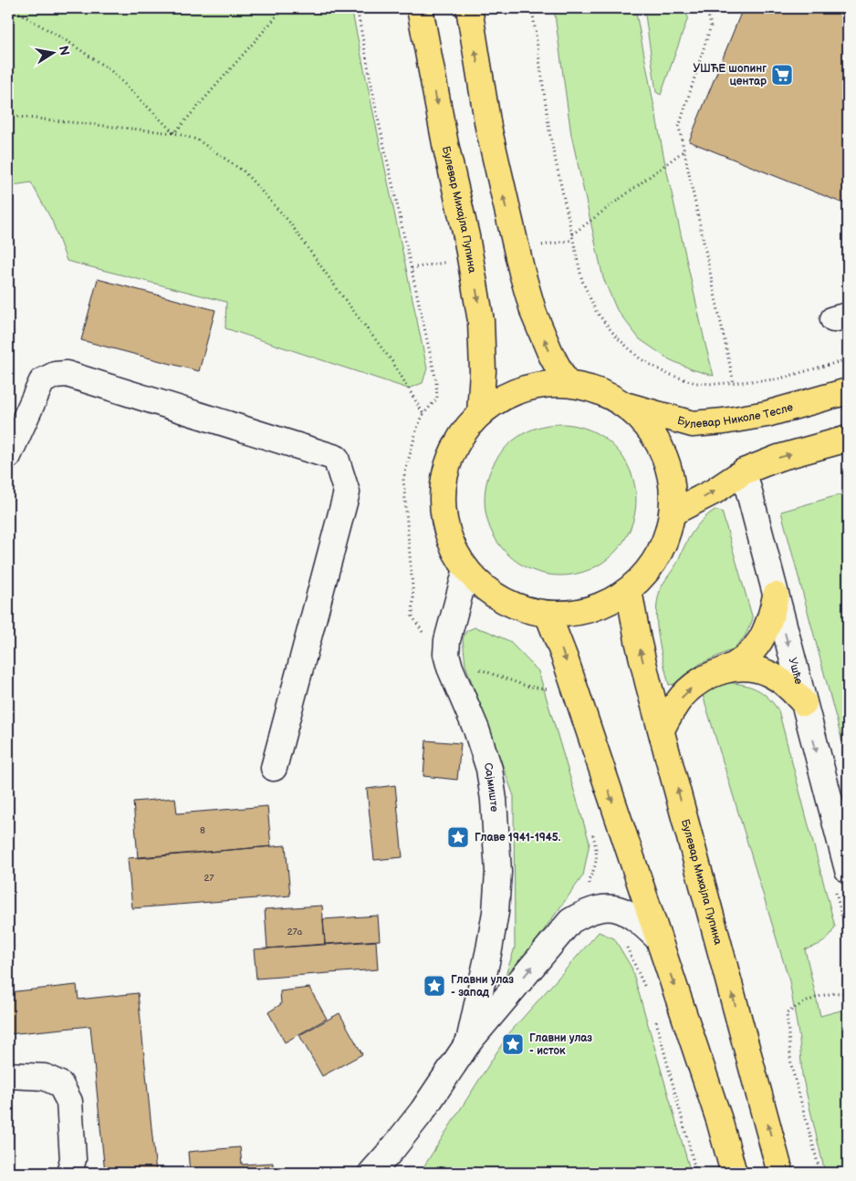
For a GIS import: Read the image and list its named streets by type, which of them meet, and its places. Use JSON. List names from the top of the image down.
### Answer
{
  "streets": {
    "main road": ["Булевар Михајла Пупина", "Булевар Николе Тесле"],
    "street": ["Ушће", "Сајмиште"]
  },
  "one_way": ["Ушће"],
  "places": {
    "supermarket": ["УШЋЕ шопинг центар"],
    "place": ["Главе 1941-1945.", "Главни улаз - запад", "Главни улаз - исток"]
  },
  "house_numbers": ["8", "27", "27a"],
  "north": "right"
}
